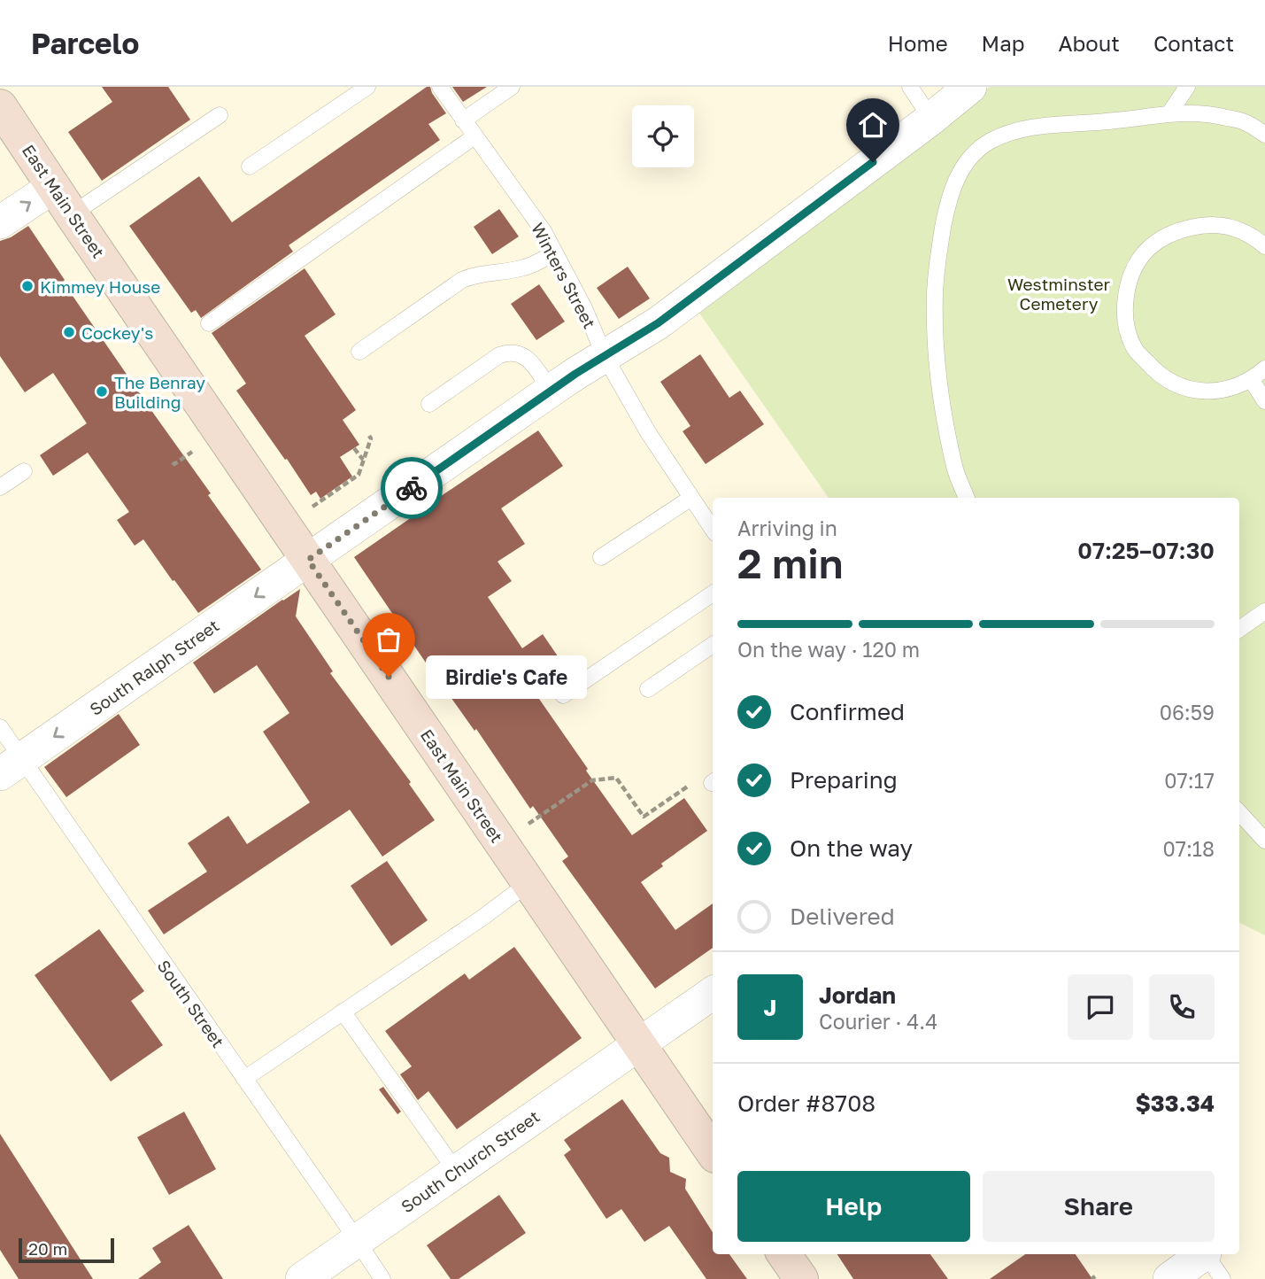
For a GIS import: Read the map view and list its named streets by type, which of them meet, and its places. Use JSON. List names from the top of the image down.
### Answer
{
  "streets": {
    "main road": ["East Main Street"],
    "street": ["South Ralph Street", "South Church Street"],
    "lane": ["Winters Street", "South Street"]
  },
  "crossings": [
    ["East Main Street", "South Ralph Street"],
    ["East Main Street", "South Church Street"],
    ["Winters Street", "South Ralph Street"],
    ["South Ralph Street", "South Street"],
    ["South Street", "South Church Street"]
  ],
  "parks": ["Westminster Cemetery"],
  "places": [
    "Kimmey House",
    "Cockey's",
    "The Benray Building",
    "Birdie's Cafe"
  ],
  "scale_bar": "20 m",
  "page": {
    "header": "Parcelo",
    "nav": [
      "Home",
      "Map",
      "About",
      "Contact"
    ],
    "heading": ["2 min", "Arriving in", "07:25–07:30"],
    "panel": [
      "Jordan",
      "Courier · 4.4",
      "Order #8708",
      "$33.34"
    ],
    "bar": "On the way · 120 m",
    "bubble": "Birdie's Cafe",
    "list": [
      ["Confirmed", "06:59"],
      ["Preparing", "07:17"],
      ["On the way", "07:18"],
      "Delivered"
    ],
    "round": "J",
    "buttons": ["Help", "Share"],
    "scale": "20 m"
  }
}
